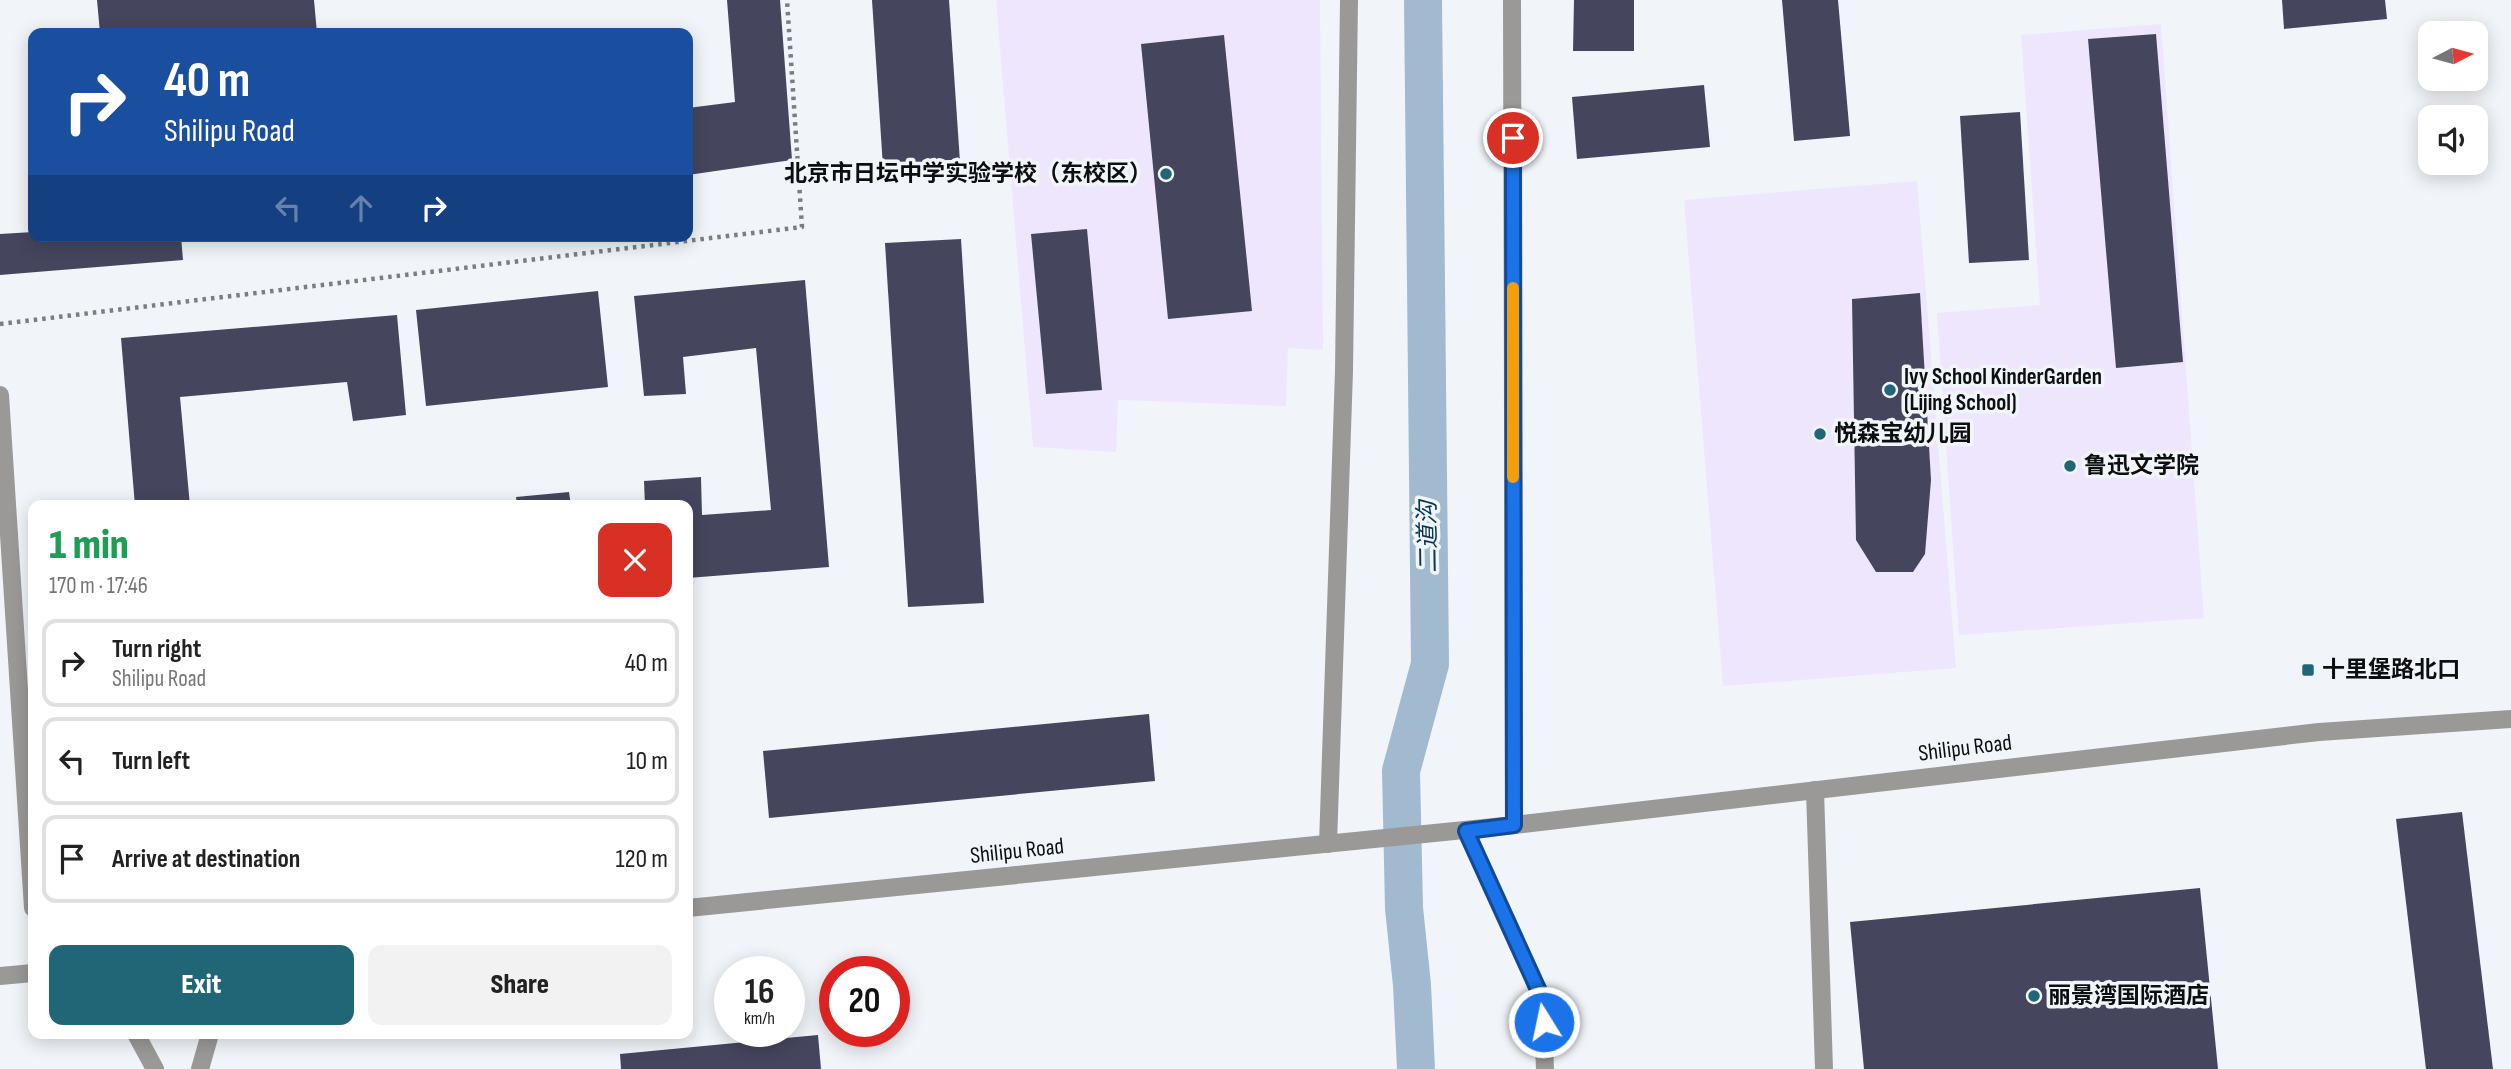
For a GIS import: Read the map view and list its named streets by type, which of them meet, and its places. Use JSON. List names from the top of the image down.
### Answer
{
  "streets": {
    "street": ["Shilipu Road"]
  },
  "water": ["二道沟"],
  "places": {
    "other": [
      "北京市日坛中学实验学校（东校区）",
      "Ivy School KinderGarden (Lijing School)",
      "悦森宝幼儿园",
      "鲁迅文学院",
      "丽景湾国际酒店"
    ],
    "transit": ["十里堡路北口"]
  },
  "north": "right",
  "page": {
    "turn": ["40 m", "Shilipu Road"],
    "heading": ["1 min", "170 m · 17:46"],
    "list": [
      {
        "name": "Turn right",
        "note": "Shilipu Road",
        "value": "40 m"
      },
      {
        "name": "Turn left",
        "value": "10 m"
      },
      {
        "name": "Arrive at destination",
        "value": "120 m"
      }
    ],
    "buttons": ["Exit", "Share"],
    "speed": "16 km/h",
    "limit": "20"
  }
}
